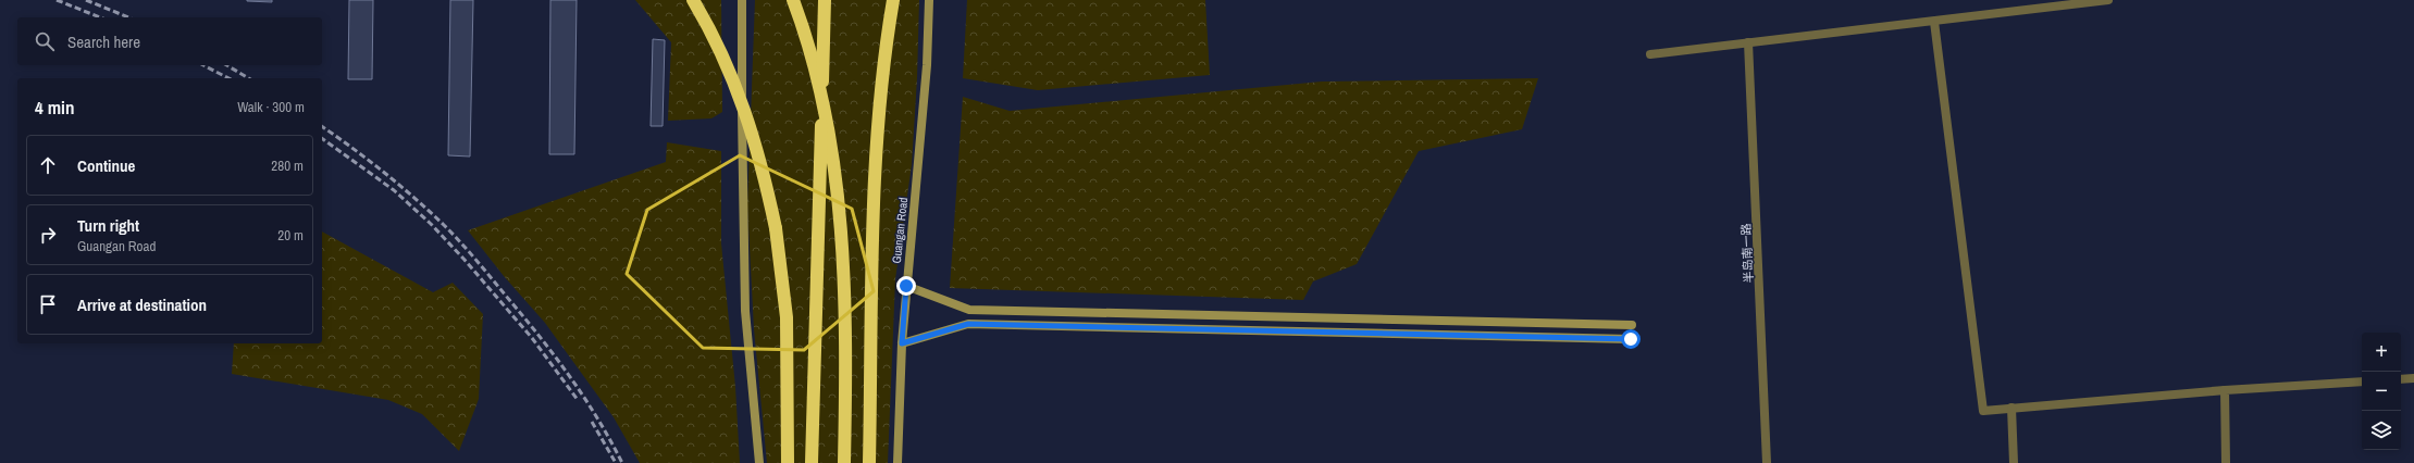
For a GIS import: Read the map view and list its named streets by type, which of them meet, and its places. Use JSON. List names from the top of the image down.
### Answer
{
  "streets": {
    "street": ["Guangan Road", "半岛南一路"]
  },
  "page": {
    "search": "Search here",
    "heading": ["4 min", "Walk · 300 m"],
    "list": [
      ["Continue", "280 m"],
      ["Turn right", "Guangan Road", "20 m"],
      "Arrive at destination"
    ],
    "map_buttons": ["+", "−"]
  }
}
